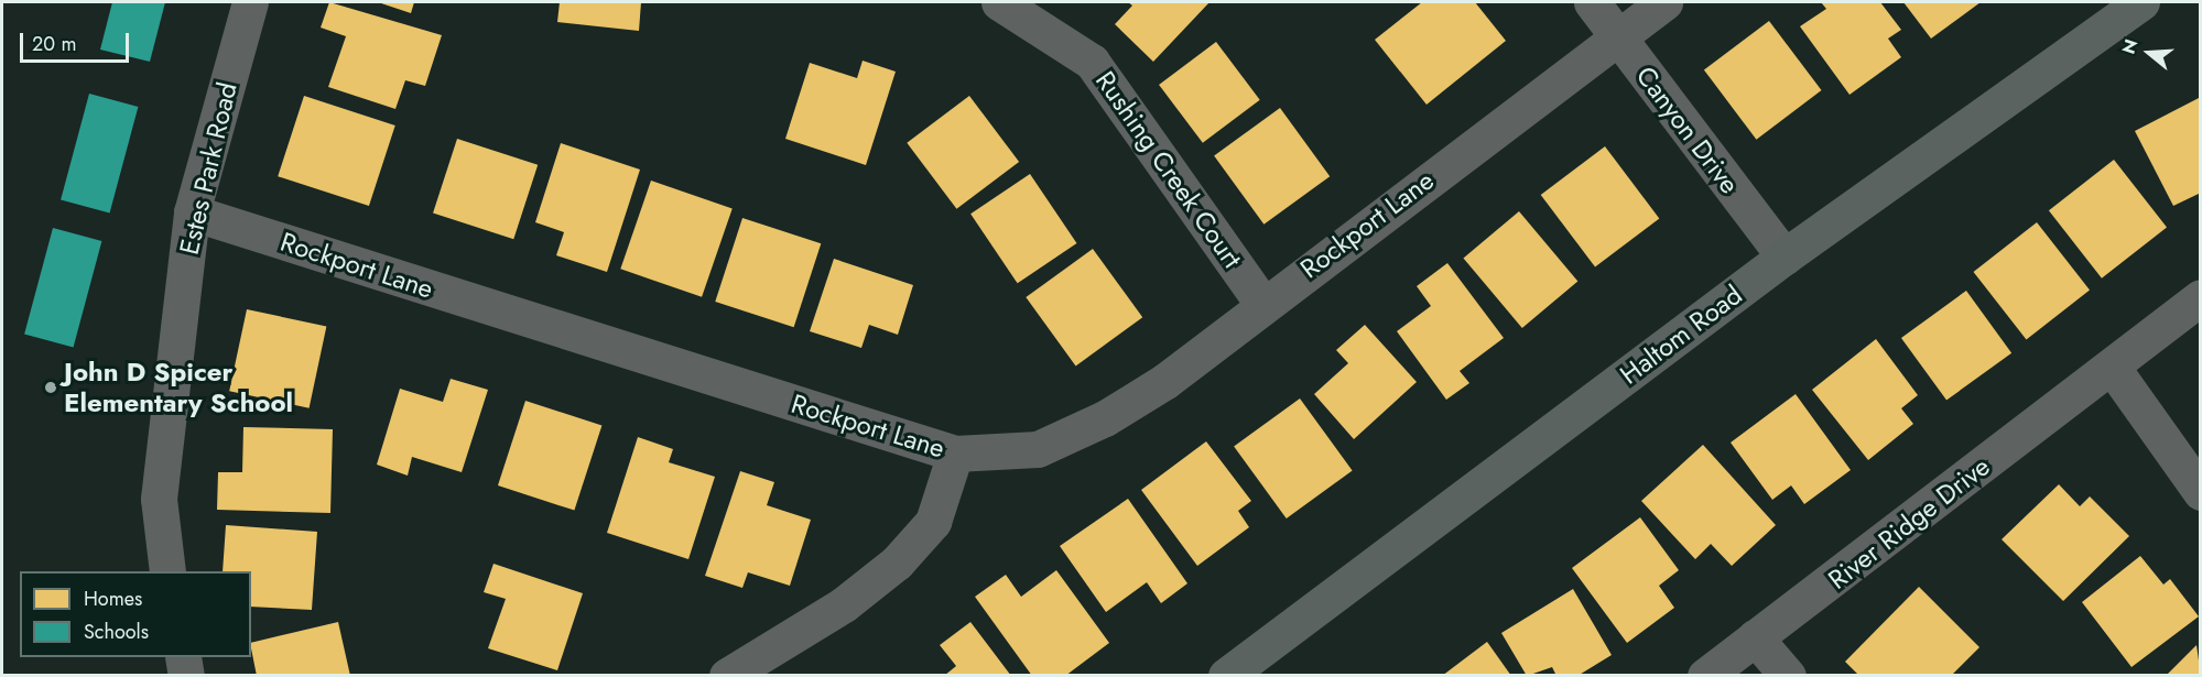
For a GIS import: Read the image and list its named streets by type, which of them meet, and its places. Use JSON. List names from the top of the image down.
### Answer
{
  "streets": {
    "main road": ["Haltom Road"],
    "street": [
      "Canyon Drive",
      "Estes Park Road",
      "Rushing Creek Court",
      "Rockport Lane",
      "River Ridge Drive"
    ]
  },
  "crossings": [
    ["Canyon Drive", "Rockport Lane"],
    ["Canyon Drive", "Haltom Road"],
    ["Estes Park Road", "Rockport Lane"],
    ["Rushing Creek Court", "Rockport Lane"]
  ],
  "places": ["John D Spicer Elementary School"],
  "legend": ["Homes", "Schools"],
  "scale_bar": "20 m",
  "north": "left"
}
